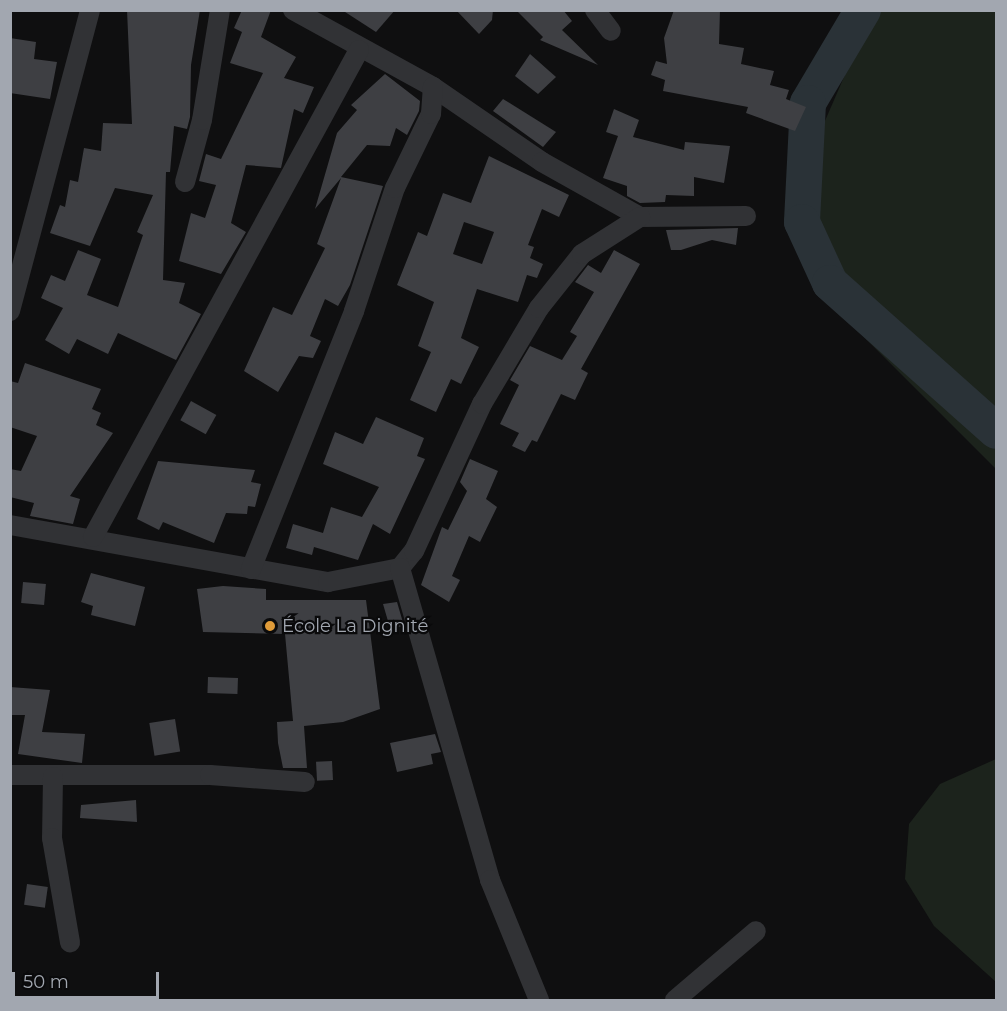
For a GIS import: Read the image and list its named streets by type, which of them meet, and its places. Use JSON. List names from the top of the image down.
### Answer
{
  "places": ["École La Dignité"],
  "scale_bar": "50 m"
}
